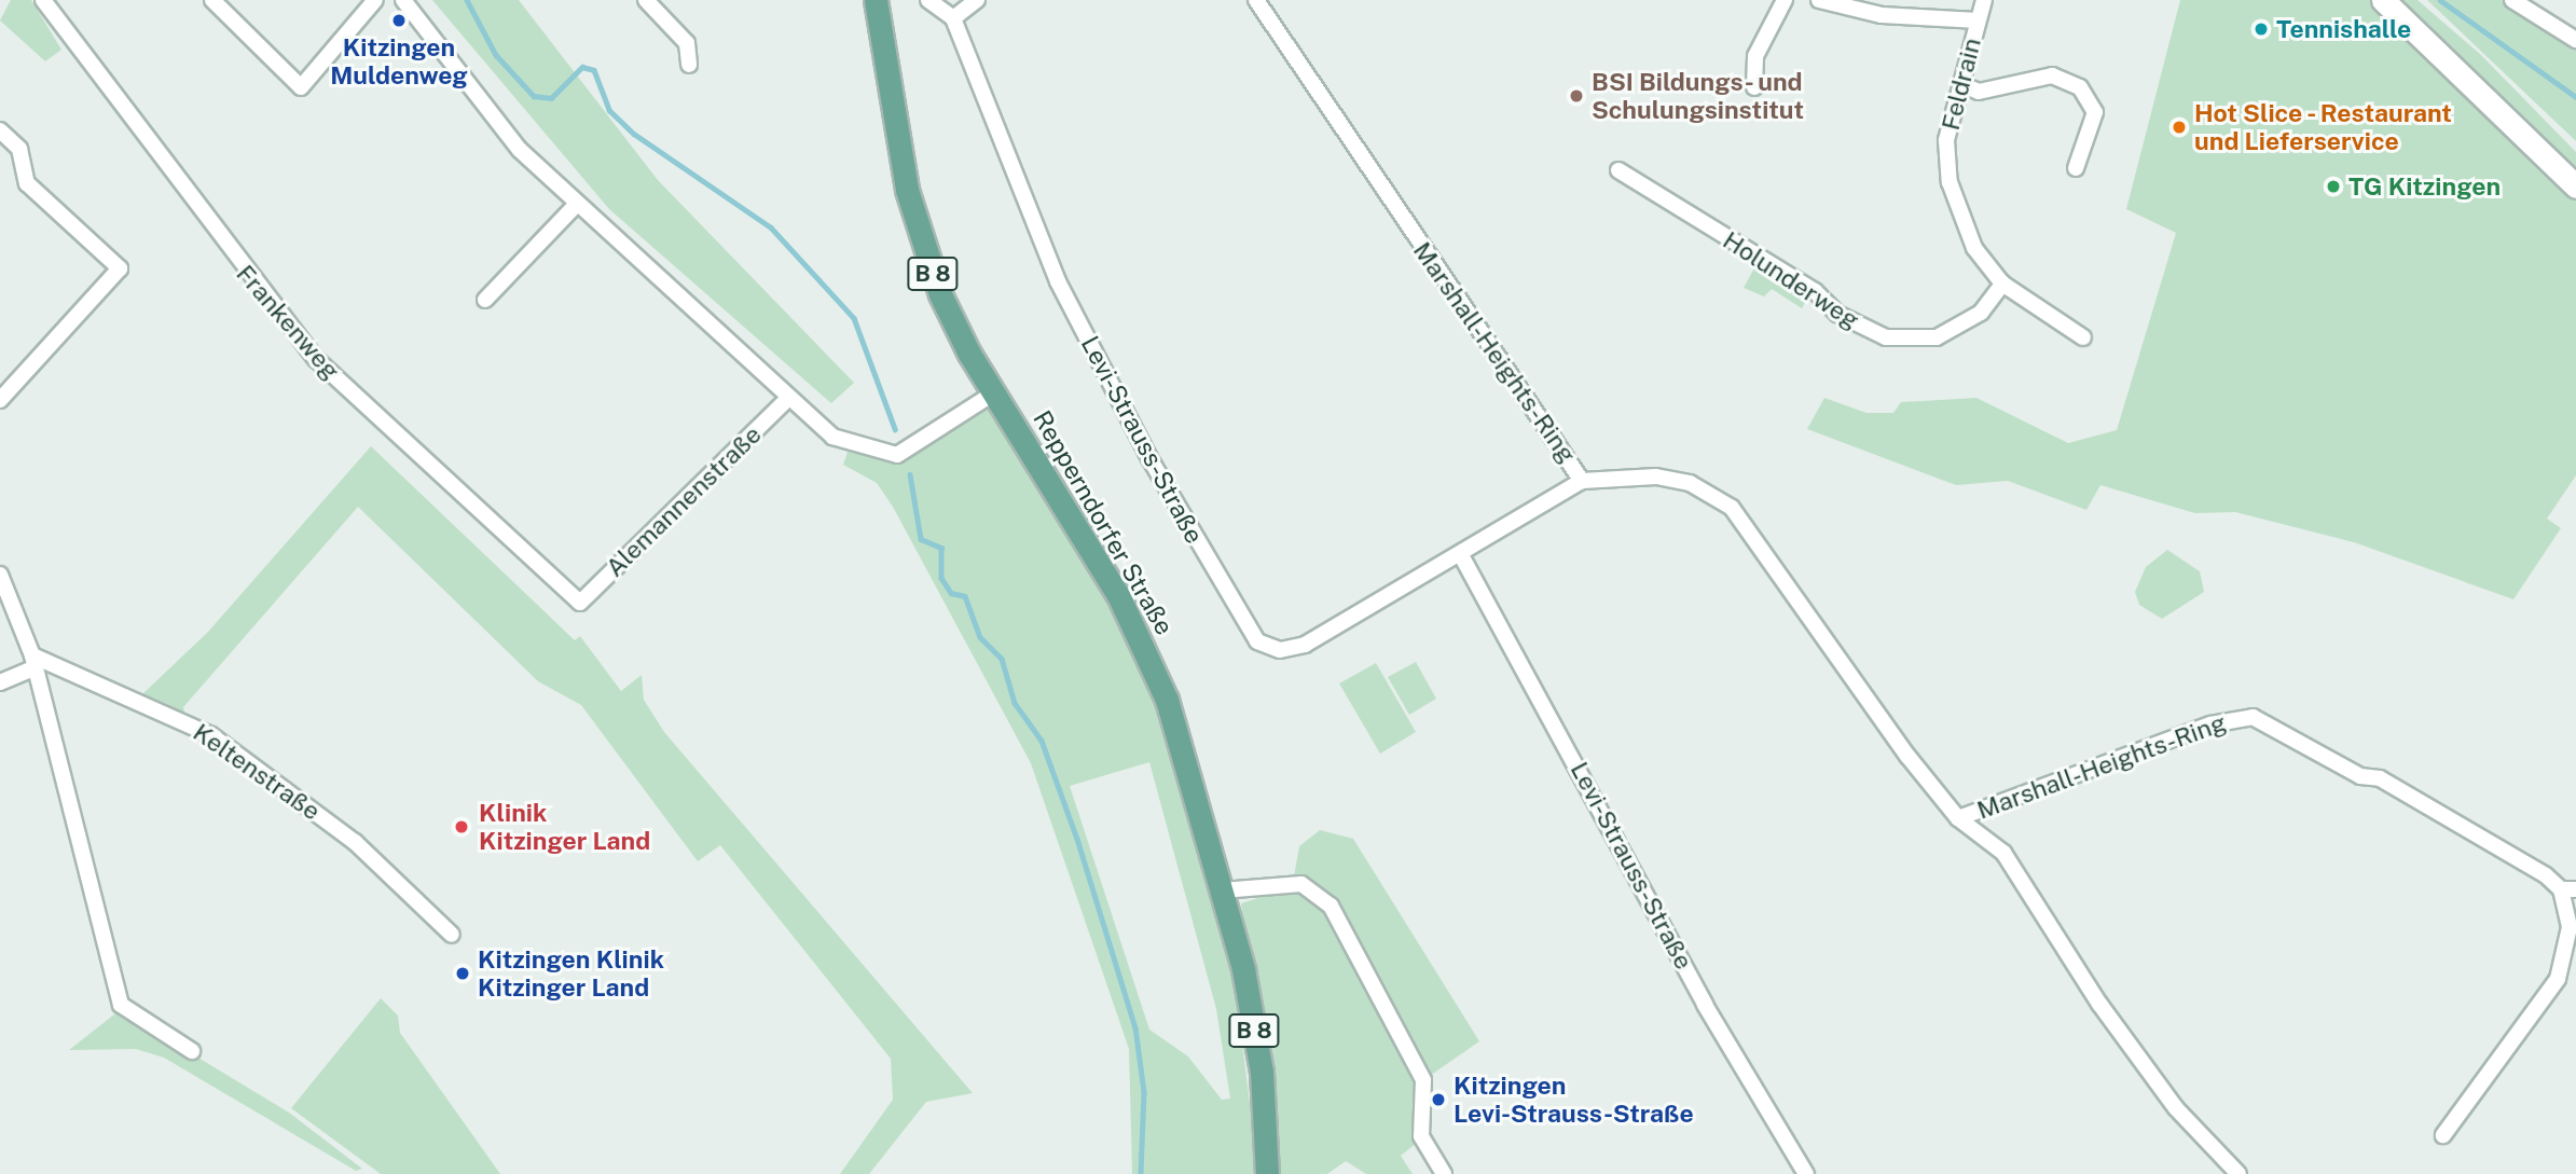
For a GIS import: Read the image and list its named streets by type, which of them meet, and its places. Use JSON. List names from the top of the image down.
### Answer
{
  "streets": {
    "main road": ["B 8", "Repperndorfer Straße"],
    "street": [
      "Feldrain",
      "Holunderweg",
      "Frankenweg",
      "Marshall-Heights-Ring",
      "Levi-Strauss-Straße",
      "Alemannenstraße",
      "Keltenstraße"
    ]
  },
  "crossings": [
    ["Feldrain", "Holunderweg"],
    ["Frankenweg", "Alemannenstraße"],
    ["Marshall-Heights-Ring", "Levi-Strauss-Straße"]
  ],
  "places": [
    "Kitzingen Muldenweg",
    "Tennishalle",
    "BSI Bildungs- und Schulungsinstitut",
    "Hot Slice - Restaurant und Lieferservice",
    "TG Kitzingen",
    "Klinik Kitzinger Land",
    "Kitzingen Klinik Kitzinger Land",
    "Kitzingen Levi-Strauss-Straße"
  ]
}
